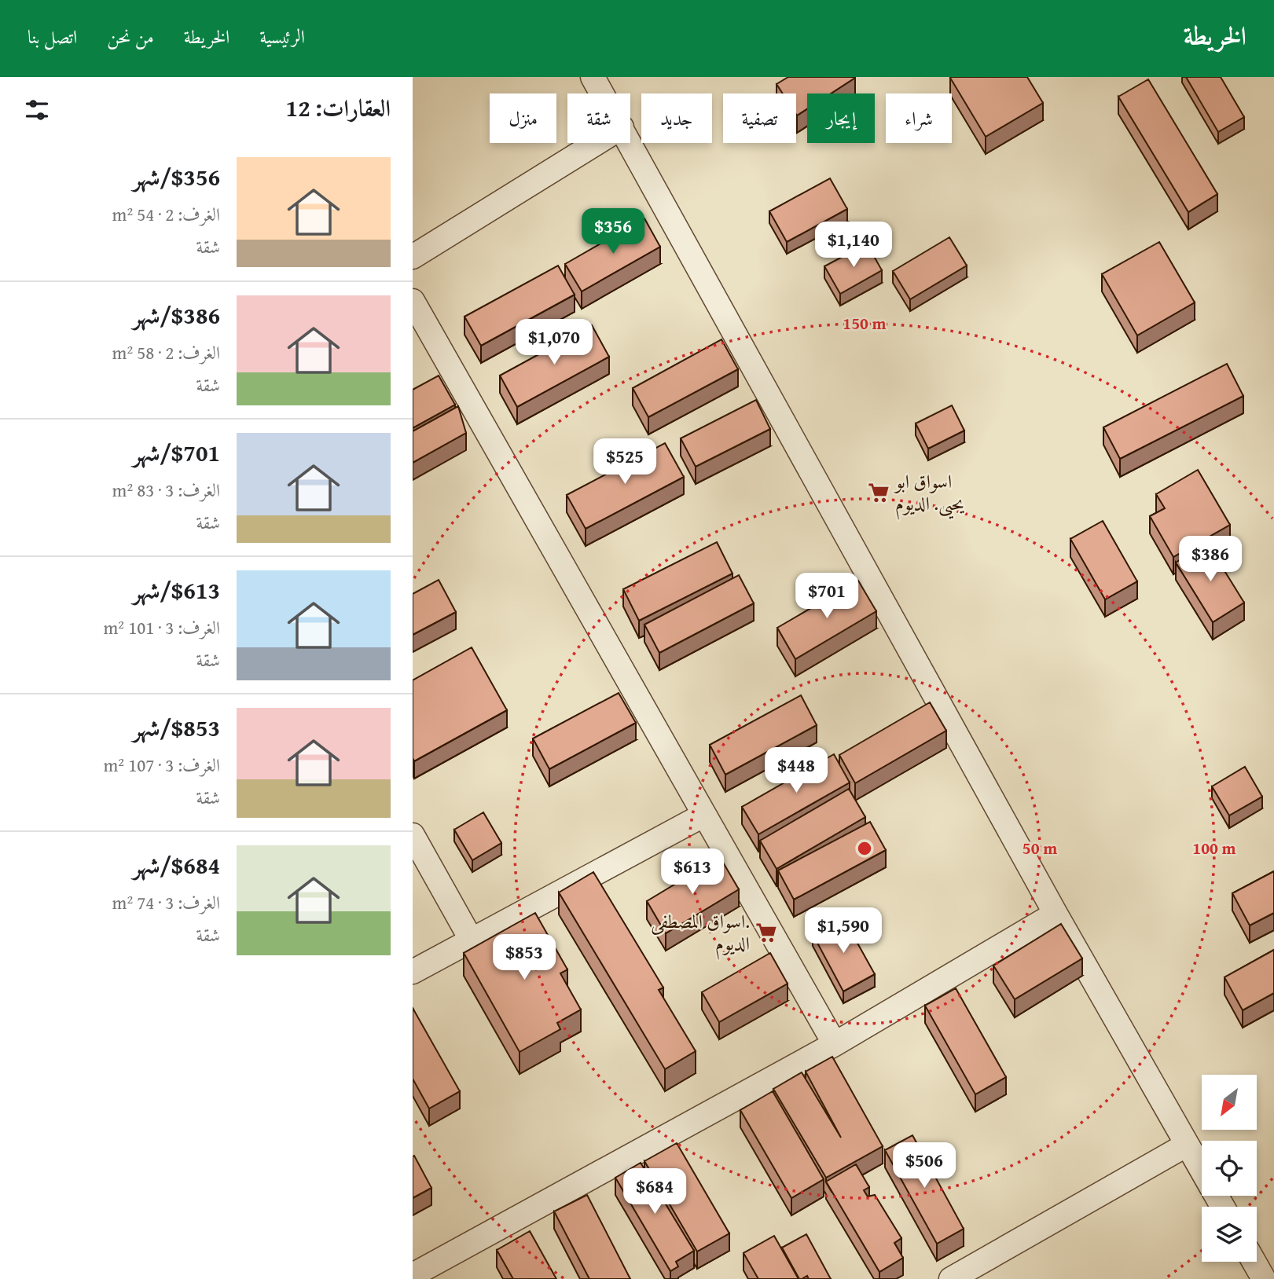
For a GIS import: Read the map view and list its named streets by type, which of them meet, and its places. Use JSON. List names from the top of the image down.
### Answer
{
  "places": {
    "supermarket": ["اسواق ابو يحيى. الديوم", "اسواق المصطفى. الديوم"]
  },
  "north": "bottom left",
  "page": {
    "header": "الخريطة",
    "nav": [
      "الرئيسية",
      "الخريطة",
      "من نحن",
      "اتصل بنا"
    ],
    "heading": "العقارات: 12",
    "chip": [
      "شراء",
      "إيجار",
      "تصفية",
      "جديد",
      "شقة",
      "منزل"
    ],
    "list": [
      {
        "name": "$356/شهر",
        "note": "الغرف: 2 · 54 m² · شقة"
      },
      {
        "name": "$386/شهر",
        "note": "الغرف: 2 · 58 m² · شقة"
      },
      {
        "name": "$701/شهر",
        "note": "الغرف: 3 · 83 m² · شقة"
      },
      {
        "name": "$613/شهر",
        "note": "الغرف: 3 · 101 m² · شقة"
      },
      {
        "name": "$853/شهر",
        "note": "الغرف: 3 · 107 m² · شقة"
      },
      {
        "name": "$684/شهر",
        "note": "الغرف: 3 · 74 m² · شقة"
      }
    ],
    "price": [
      "$356",
      "$1,140",
      "$1,070",
      "$525",
      "$386",
      "$701",
      "$448",
      "$613",
      "$1,590",
      "$853",
      "$506",
      "$684"
    ]
  },
  "rings": ["150 m", "50 m", "100 m"]
}
